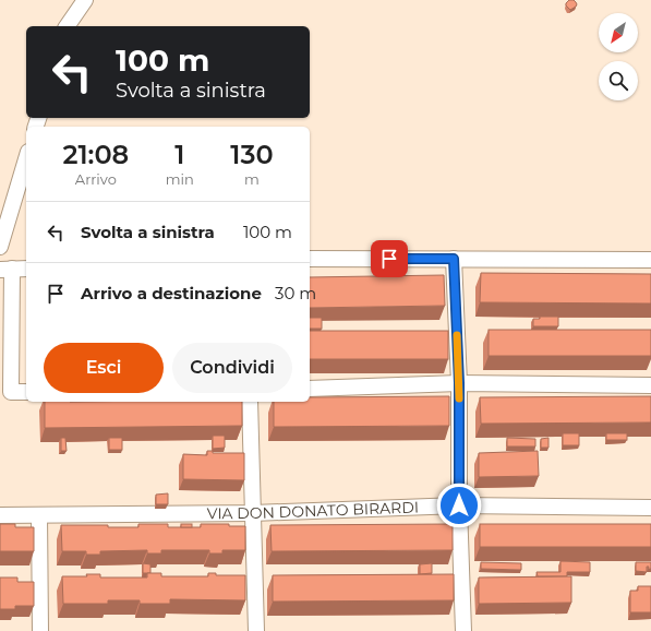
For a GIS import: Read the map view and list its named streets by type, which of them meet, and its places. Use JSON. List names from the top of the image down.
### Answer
{
  "streets": {
    "street": ["VIA DON DONATO BIRARDI"]
  },
  "north": "bottom left",
  "page": {
    "turn": ["100 m", "Svolta a sinistra"],
    "eta": [
      "21:08",
      "Arrivo",
      "1",
      "min",
      "130",
      "m"
    ],
    "list": [
      {
        "name": "Svolta a sinistra",
        "value": "100 m"
      },
      {
        "name": "Arrivo a destinazione",
        "value": "30 m"
      }
    ],
    "buttons": ["Esci", "Condividi"]
  }
}
